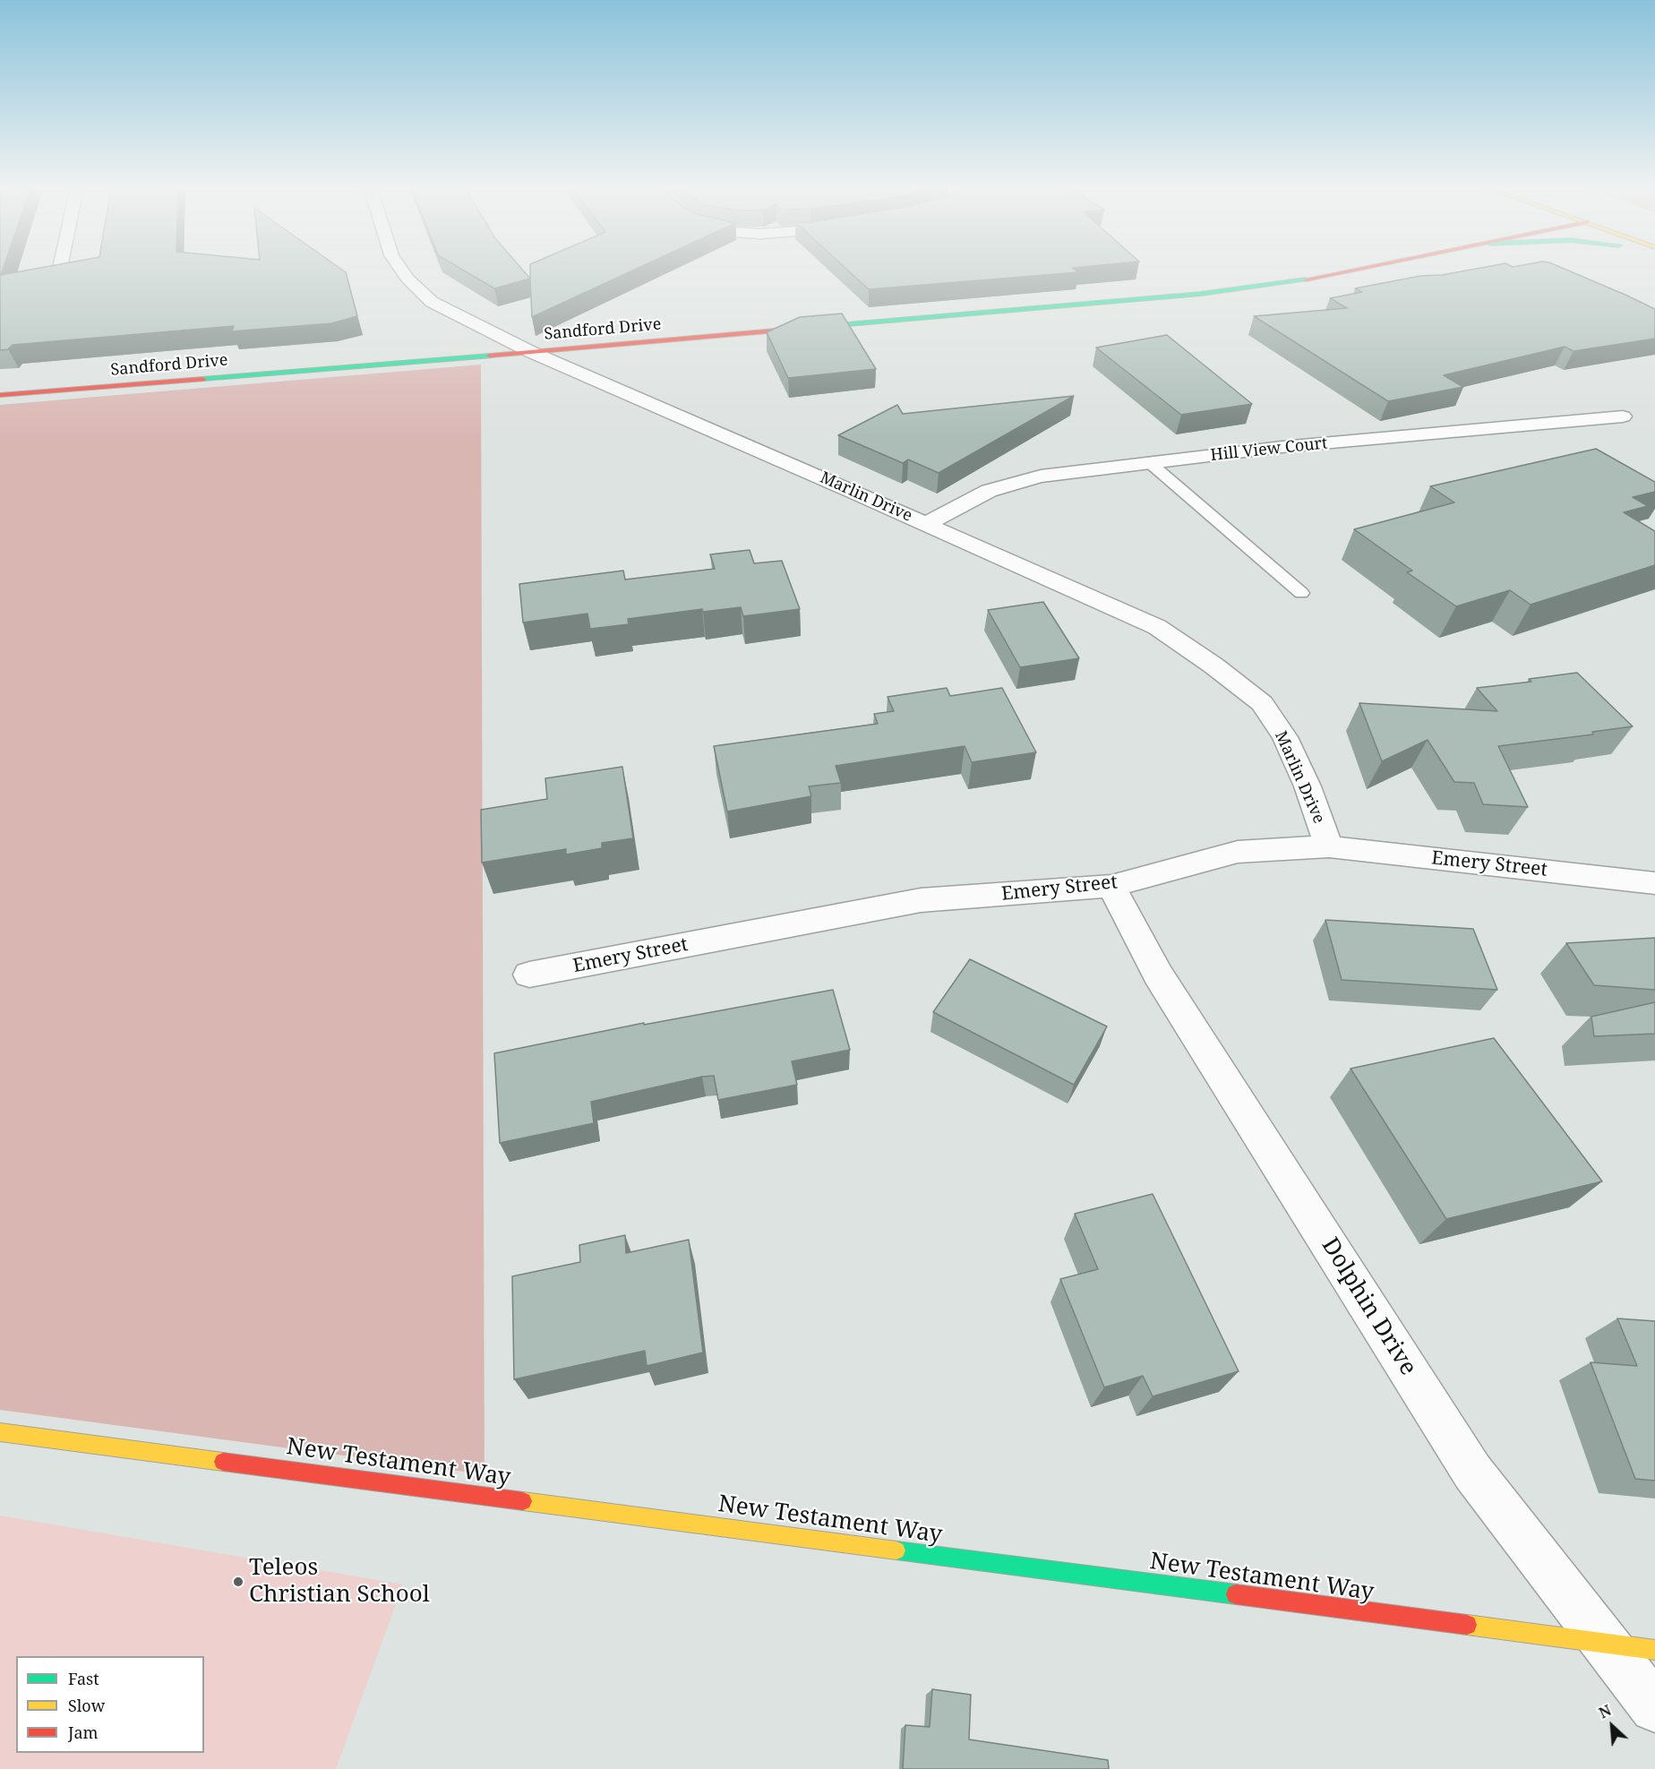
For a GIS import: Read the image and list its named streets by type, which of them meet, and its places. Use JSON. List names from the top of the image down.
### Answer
{
  "streets": {
    "main road": ["Sandford Drive", "New Testament Way"],
    "street": [
      "Hill View Court",
      "Marlin Drive",
      "Emery Street",
      "Dolphin Drive"
    ]
  },
  "crossings": [
    ["Sandford Drive", "Marlin Drive"],
    ["Hill View Court", "Marlin Drive"],
    ["Marlin Drive", "Emery Street"],
    ["Emery Street", "Dolphin Drive"],
    ["Dolphin Drive", "New Testament Way"]
  ],
  "places": ["Teleos Christian School"],
  "legend": ["Fast", "Slow", "Jam"],
  "north": "top left"
}
